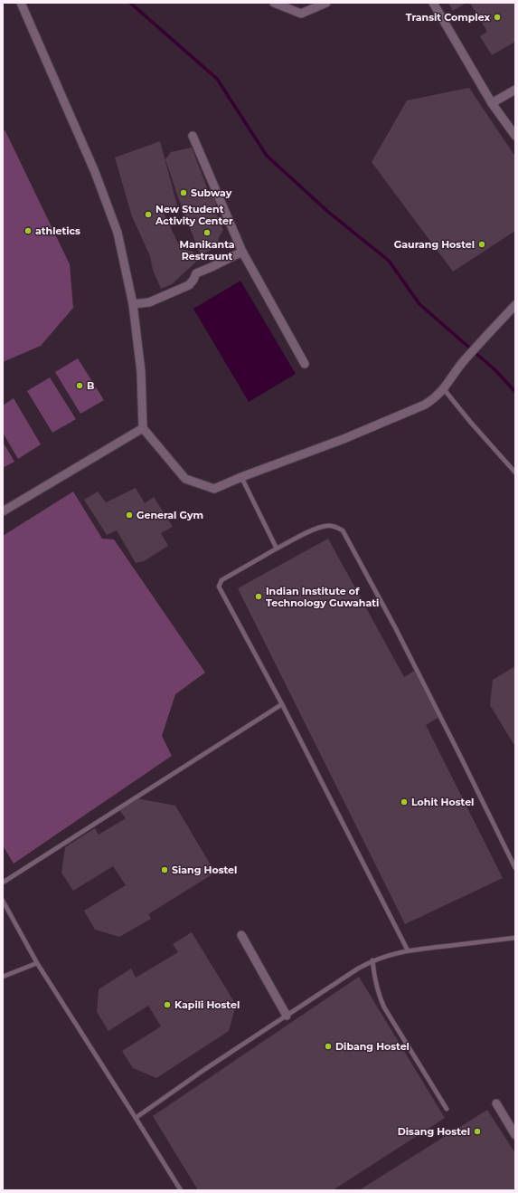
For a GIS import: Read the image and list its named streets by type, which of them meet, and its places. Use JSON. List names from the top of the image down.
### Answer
{
  "places": [
    "Transit Complex",
    "Subway",
    "New Student Activity Center",
    "athletics",
    "Manikanta Restraunt",
    "Gaurang Hostel",
    "B",
    "General Gym",
    "Indian Institute of Technology Guwahati",
    "Lohit Hostel",
    "Siang Hostel",
    "Kapili Hostel",
    "Dibang Hostel",
    "Disang Hostel"
  ]
}
